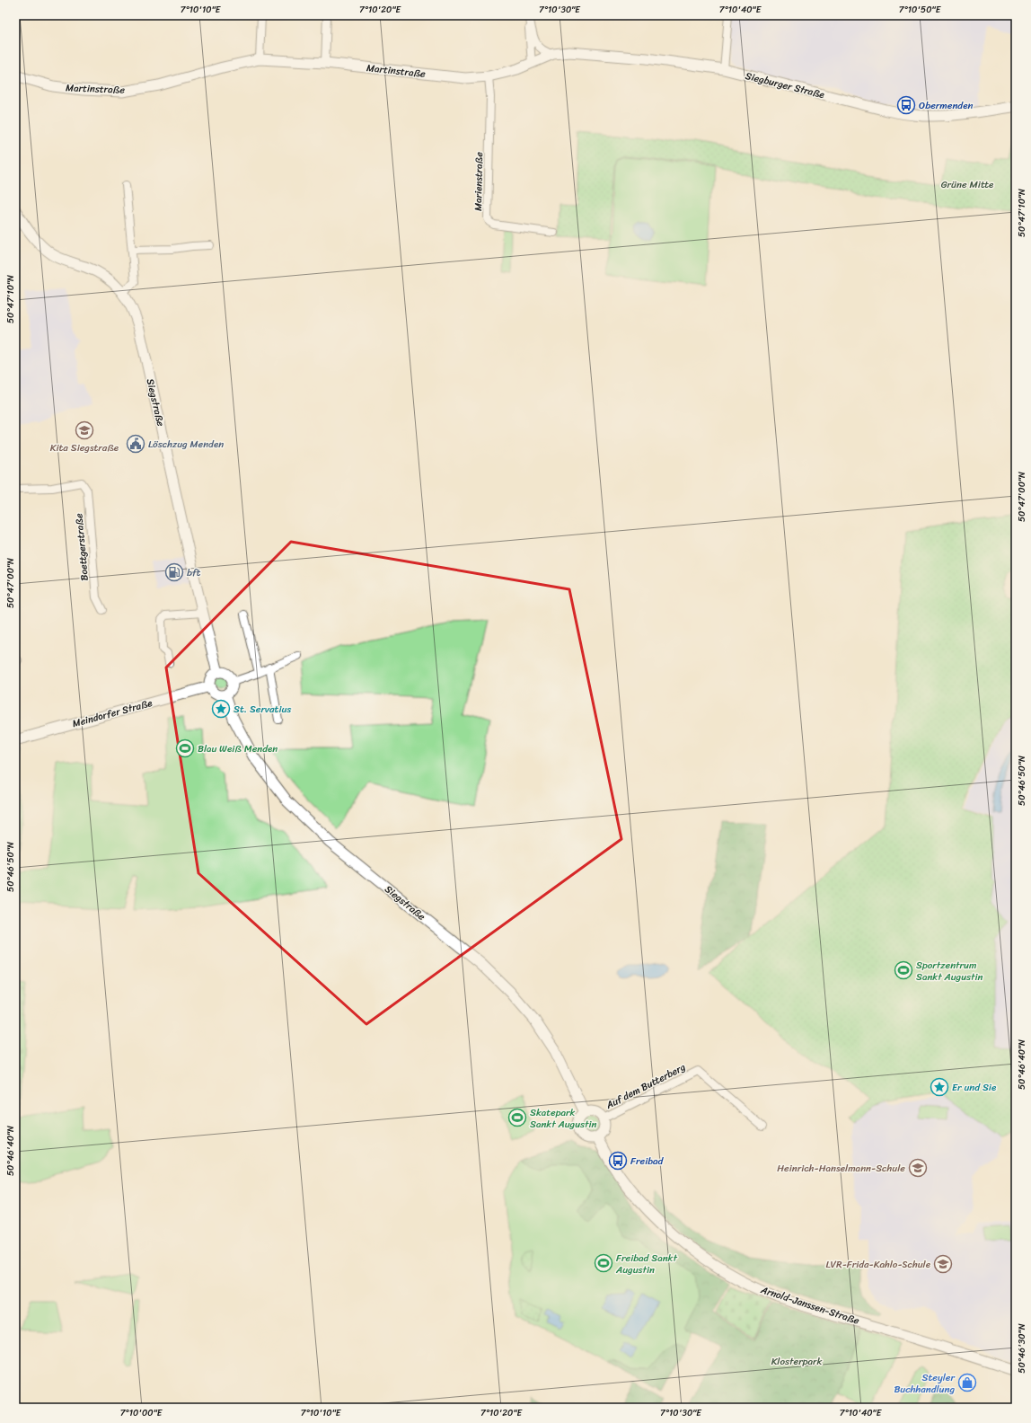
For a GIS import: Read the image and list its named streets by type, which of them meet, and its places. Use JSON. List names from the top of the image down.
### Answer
{
  "streets": {
    "main road": [
      "Martinstraße",
      "Siegburger Straße",
      "Siegstraße",
      "Meindorfer Straße",
      "Arnold-Janssen-Straße"
    ],
    "street": ["Marienstraße", "Boettgerstraße", "Auf dem Butterberg"]
  },
  "crossings": [
    ["Martinstraße", "Siegburger Straße"],
    ["Martinstraße", "Marienstraße"],
    ["Siegstraße", "Meindorfer Straße"],
    ["Siegstraße", "Auf dem Butterberg"],
    ["Siegstraße", "Arnold-Janssen-Straße"],
    ["Auf dem Butterberg", "Arnold-Janssen-Straße"]
  ],
  "parks": ["Grüne Mitte", "Klosterpark"],
  "places": {
    "bus stop": ["Obermenden", "Freibad"],
    "school or university": ["Kita Siegstraße", "Heinrich-Hanselmann-Schule", "LVR-Frida-Kahlo-Schule"],
    "public building": ["Löschzug Menden"],
    "fuel station": ["bft"],
    "place": ["St. Servatius", "Er und Sie"],
    "sports": [
      "Blau Weiß Menden",
      "Sportzentrum Sankt Augustin",
      "Skatepark Sankt Augustin",
      "Freibad Sankt Augustin"
    ],
    "shop": ["Steyler Buchhandlung"]
  },
  "coordinates": [
    "7°10'10\"E",
    "7°10'20\"E",
    "7°10'30\"E",
    "7°10'40\"E",
    "7°10'50\"E",
    "50°47'10\"N",
    "50°47'00\"N",
    "50°46'50\"N",
    "50°46'40\"N",
    "50°46'30\"N",
    "7°10'00\"E"
  ]
}
